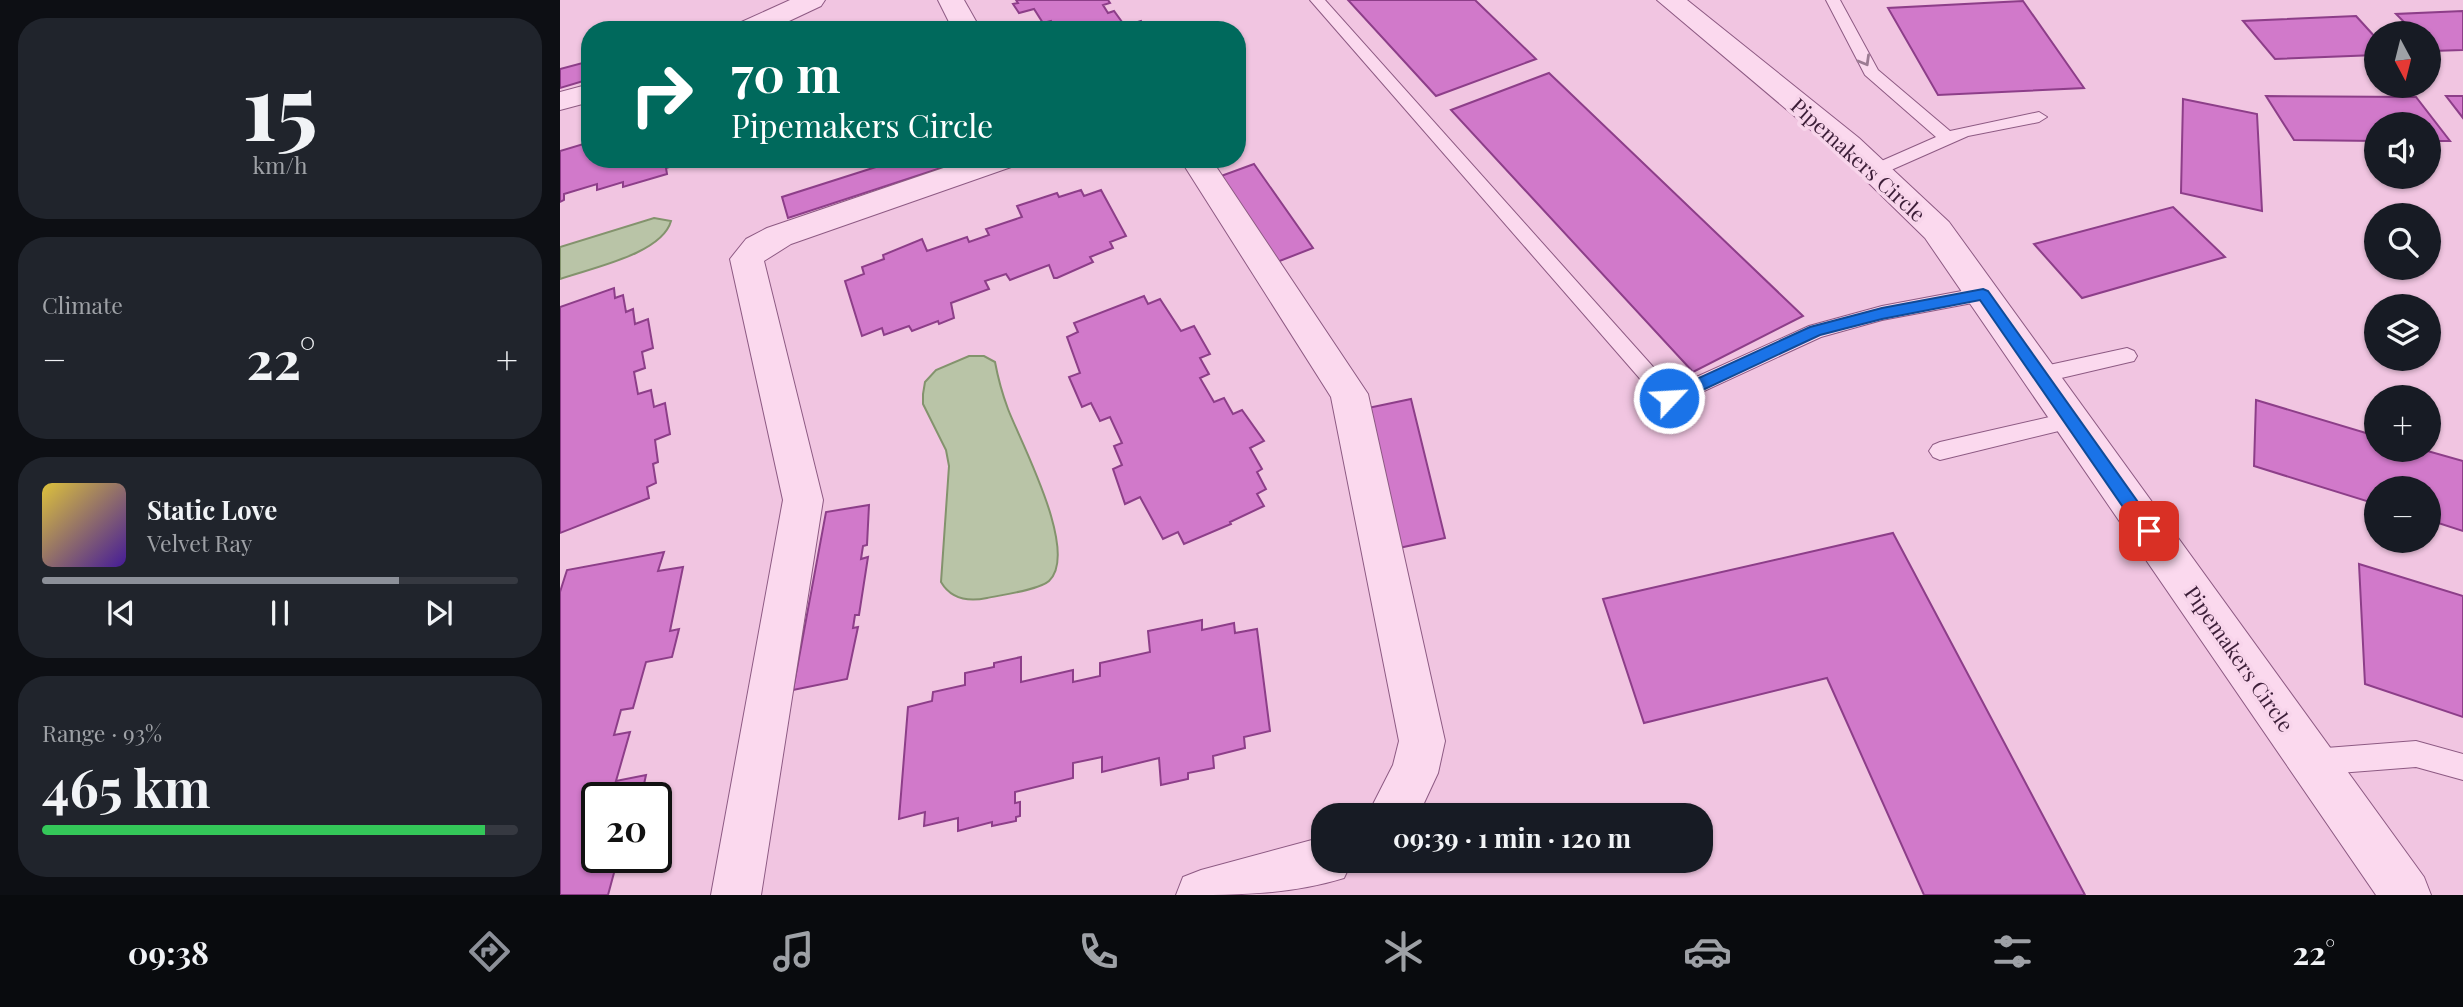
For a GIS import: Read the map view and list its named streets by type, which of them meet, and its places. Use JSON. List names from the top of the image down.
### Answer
{
  "streets": {
    "street": ["Pipemakers Circle"]
  },
  "north": "bottom",
  "page": {
    "tile": [
      ["15", "km/h"],
      "Climate",
      ["Range · 93%", "465 km"]
    ],
    "map_buttons": ["+", "−"],
    "turn": ["70 m", "Pipemakers Circle"],
    "heat": ["−", "22°", "+"],
    "song": ["Static Love", "Velvet Ray"],
    "limit": "20",
    "trip": "09:39 · 1 min · 120 m",
    "tabs": ["09:38", "22°"]
  }
}
